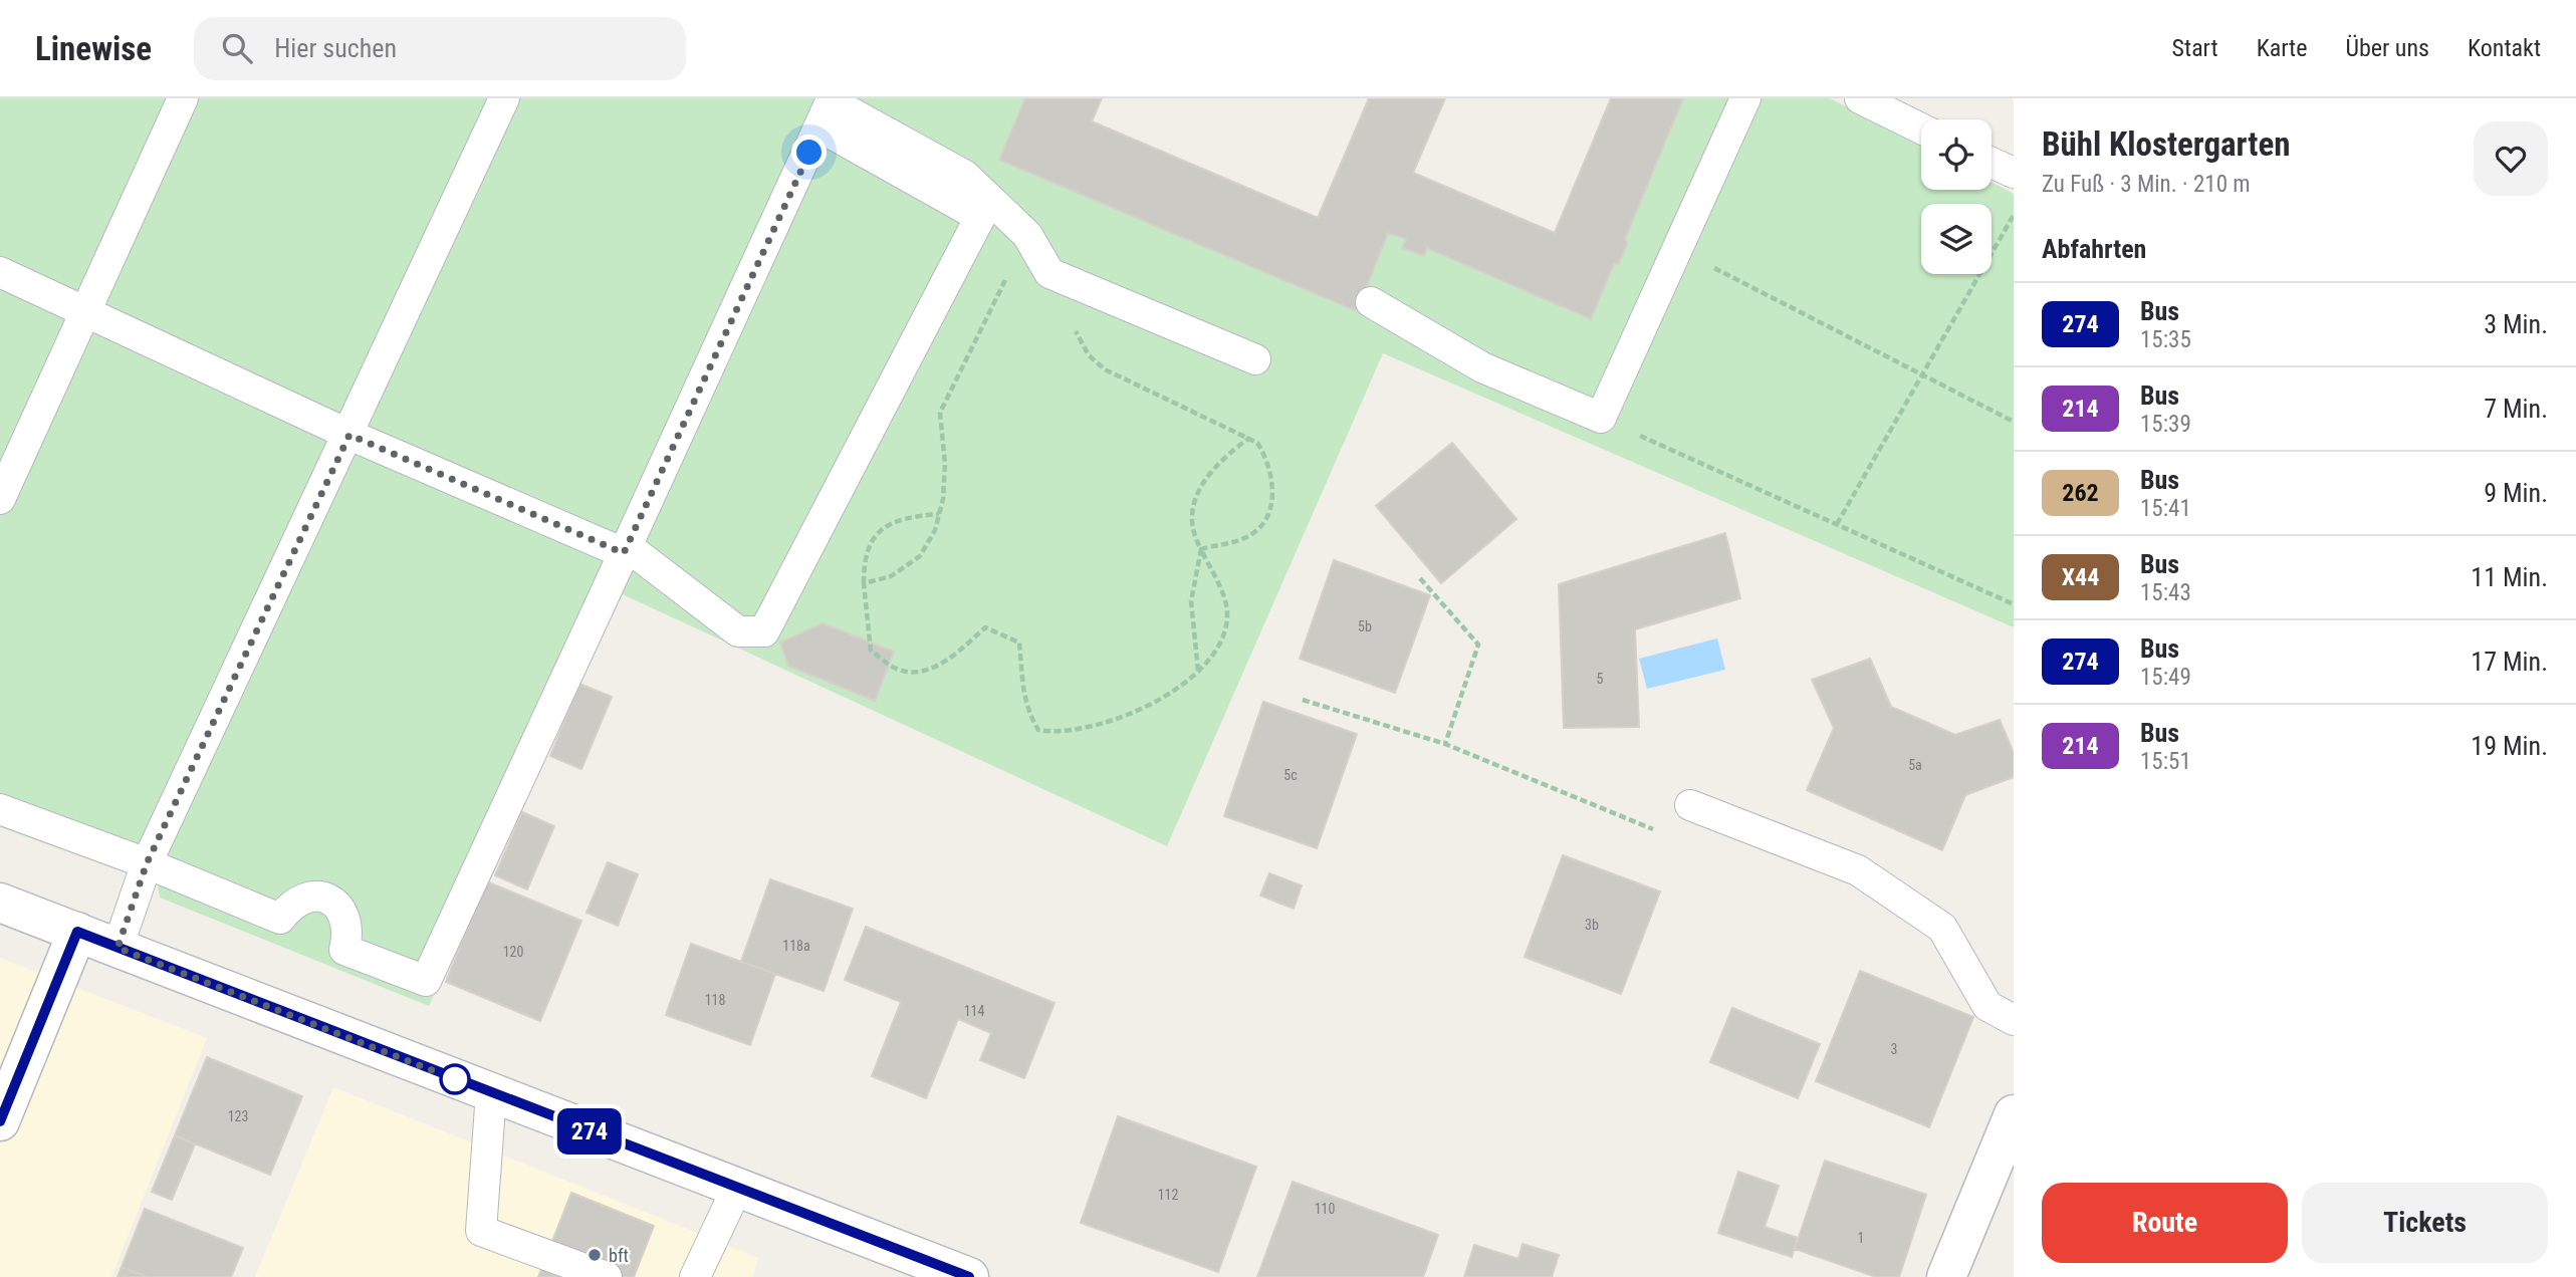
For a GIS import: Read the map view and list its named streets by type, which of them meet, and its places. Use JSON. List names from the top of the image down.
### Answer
{
  "places": ["bft"],
  "lines": ["bus line 274"],
  "house_numbers": [
    "5b",
    "5",
    "5a",
    "5c",
    "3b",
    "118a",
    "120",
    "118",
    "114",
    "3",
    "123",
    "112",
    "110",
    "1"
  ],
  "page": {
    "header": "Linewise",
    "search": "Hier suchen",
    "nav": [
      "Start",
      "Karte",
      "Über uns",
      "Kontakt"
    ],
    "on_map": "274",
    "heading": [
      ["Bühl Klostergarten", "Zu Fuß · 3 Min. · 210 m"],
      "Abfahrten"
    ],
    "list": [
      {
        "mark": "274",
        "name": "Bus",
        "note": "15:35",
        "value": "3 Min."
      },
      {
        "mark": "214",
        "name": "Bus",
        "note": "15:39",
        "value": "7 Min."
      },
      {
        "mark": "262",
        "name": "Bus",
        "note": "15:41",
        "value": "9 Min."
      },
      {
        "mark": "X44",
        "name": "Bus",
        "note": "15:43",
        "value": "11 Min."
      },
      {
        "mark": "274",
        "name": "Bus",
        "note": "15:49",
        "value": "17 Min."
      },
      {
        "mark": "214",
        "name": "Bus",
        "note": "15:51",
        "value": "19 Min."
      }
    ],
    "buttons": ["Route", "Tickets"]
  }
}
